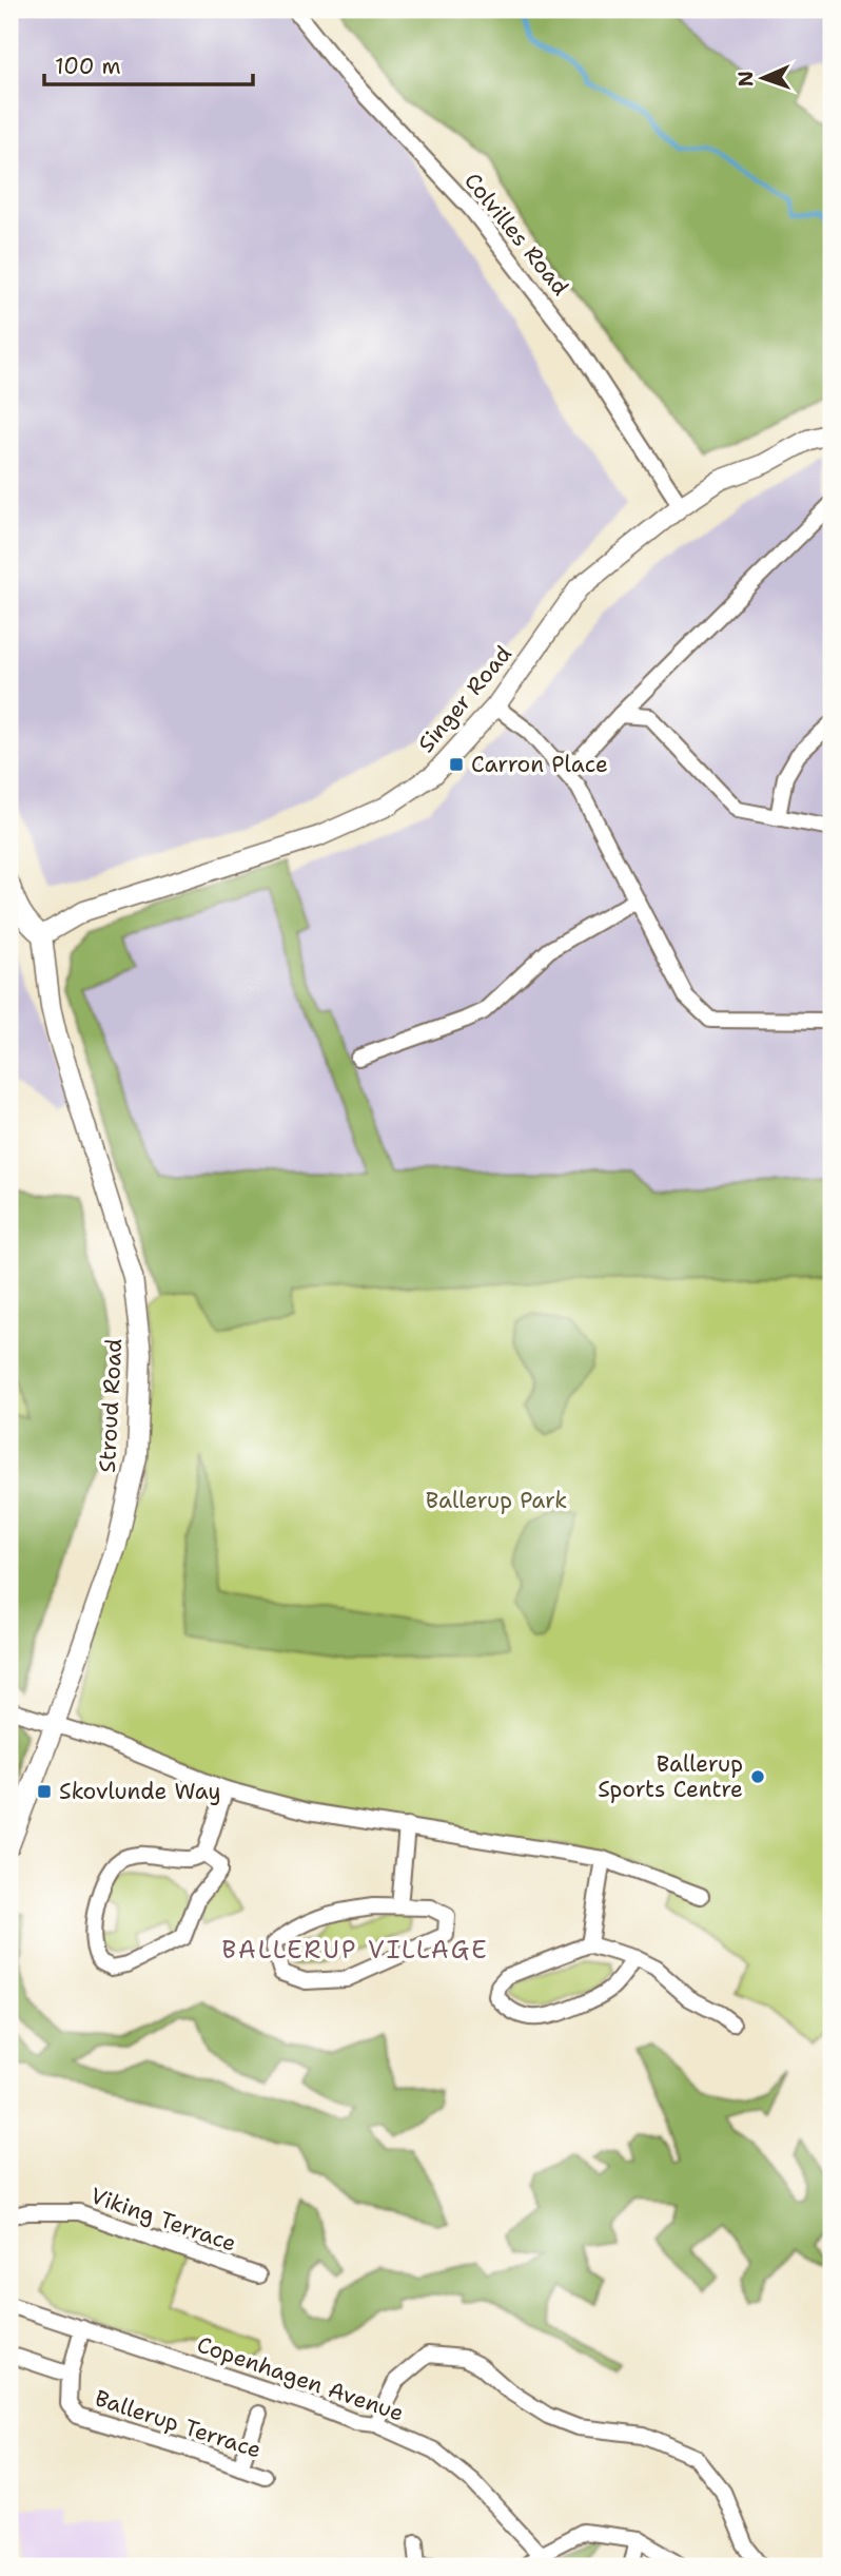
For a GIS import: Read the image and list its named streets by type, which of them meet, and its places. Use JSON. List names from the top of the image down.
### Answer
{
  "streets": {
    "street": [
      "Colvilles Road",
      "Singer Road",
      "Stroud Road",
      "Viking Terrace",
      "Copenhagen Avenue",
      "Ballerup Terrace"
    ]
  },
  "crossings": [
    ["Colvilles Road", "Singer Road"],
    ["Singer Road", "Stroud Road"],
    ["Copenhagen Avenue", "Ballerup Terrace"]
  ],
  "districts": ["BALLERUP VILLAGE"],
  "parks": ["Ballerup Park"],
  "places": {
    "transit": ["Carron Place", "Skovlunde Way"],
    "other": ["Ballerup Sports Centre"]
  },
  "scale_bar": "100 m",
  "north": "left"
}
